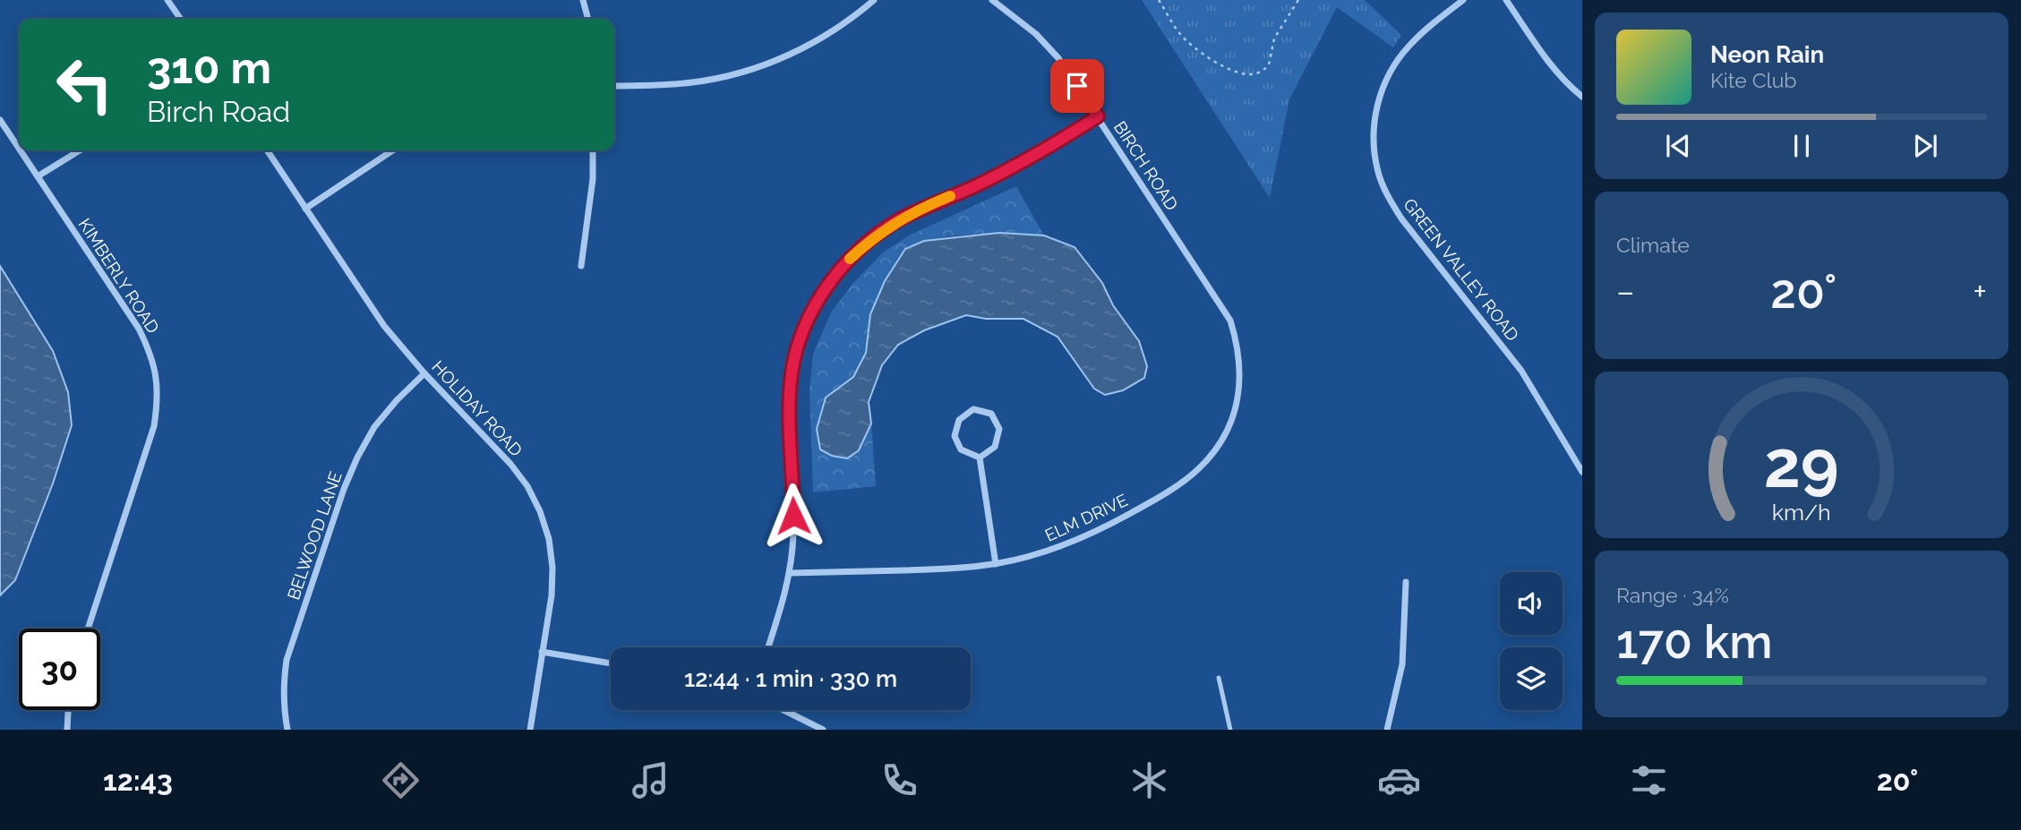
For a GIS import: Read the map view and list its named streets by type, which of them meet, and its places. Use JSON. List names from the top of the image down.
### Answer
{
  "streets": {
    "street": [
      "BIRCH ROAD",
      "GREEN VALLEY ROAD",
      "KIMBERLY ROAD",
      "HOLIDAY ROAD",
      "ELM DRIVE",
      "BELWOOD LANE"
    ]
  },
  "crossings": [
    ["BIRCH ROAD", "ELM DRIVE"],
    ["HOLIDAY ROAD", "BELWOOD LANE"]
  ],
  "page": {
    "turn": ["310 m", "Birch Road"],
    "song": ["Neon Rain", "Kite Club"],
    "tile": [
      "Climate",
      ["Range · 34%", "170 km"]
    ],
    "heat": ["−", "20°", "+"],
    "limit": "30",
    "trip": "12:44 · 1 min · 330 m",
    "tabs": ["12:43", "20°"],
    "gauge": ["29", "km/h"]
  }
}
